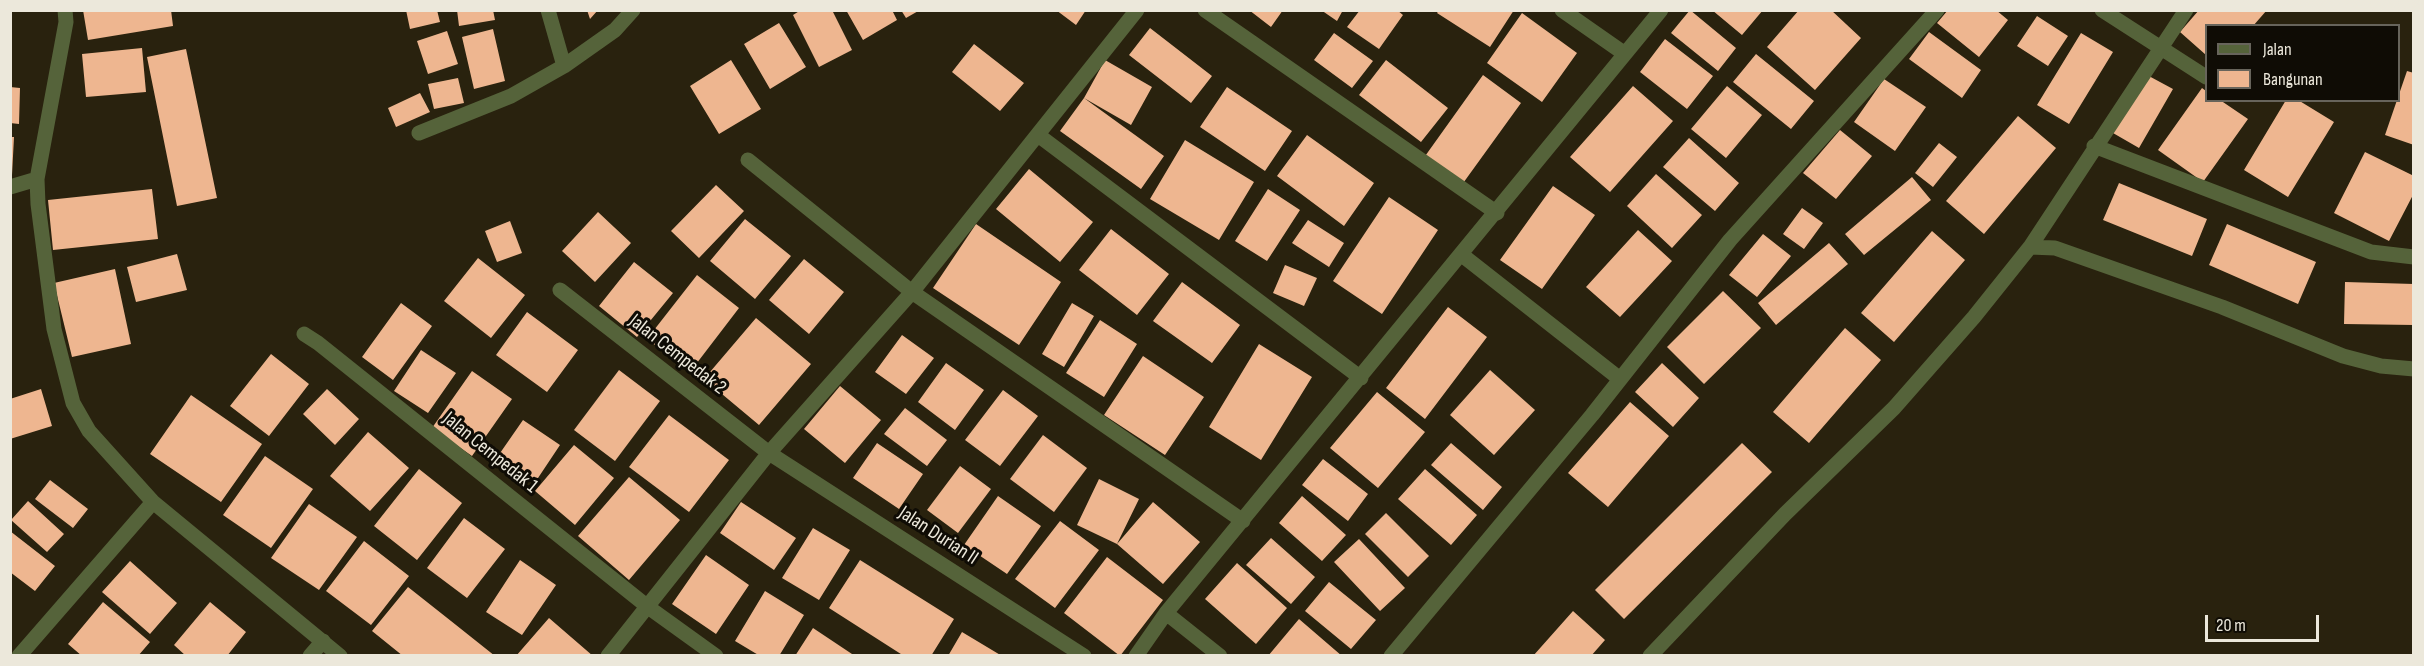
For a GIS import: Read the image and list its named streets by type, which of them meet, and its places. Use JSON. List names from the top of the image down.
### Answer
{
  "streets": {
    "street": ["Jalan Cempedak 2", "Jalan Cempedak 1", "Jalan Durian II"]
  },
  "crossings": [
    ["Jalan Cempedak 2", "Jalan Durian II"]
  ],
  "legend": ["Jalan", "Bangunan"],
  "scale_bar": "20 m"
}
